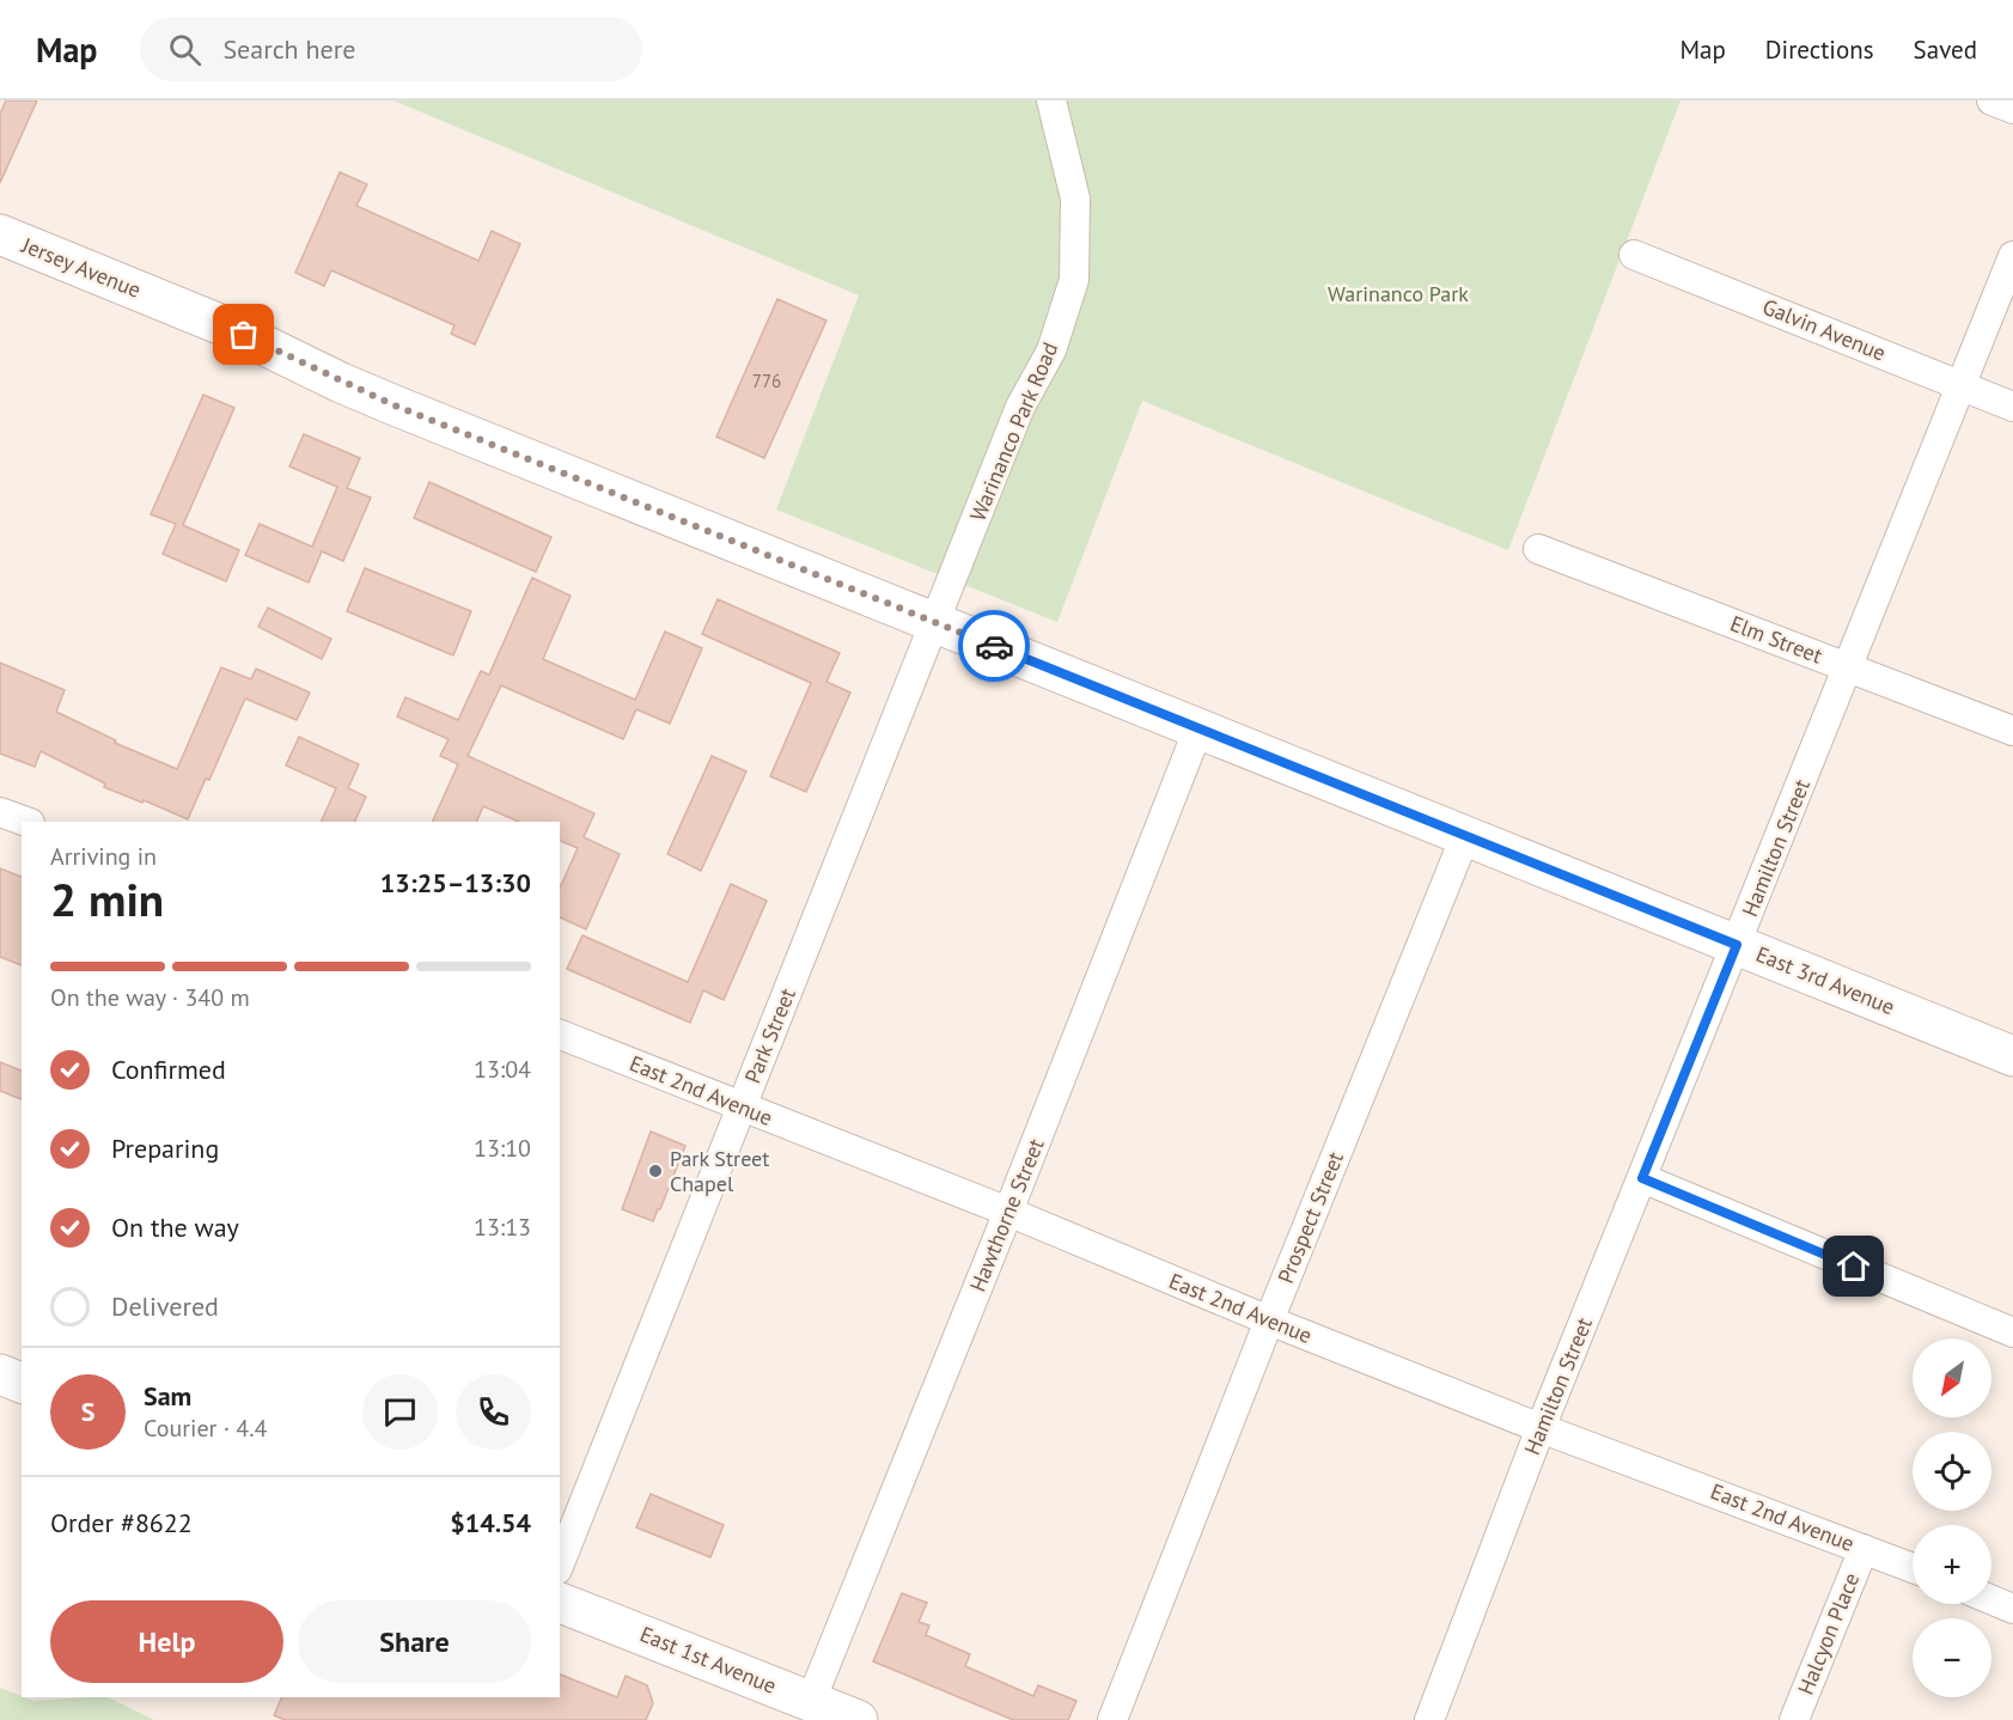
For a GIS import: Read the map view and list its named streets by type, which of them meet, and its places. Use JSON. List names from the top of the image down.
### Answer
{
  "streets": {
    "street": [
      "Jersey Avenue",
      "Galvin Avenue",
      "Warinanco Park Road",
      "Elm Street",
      "Hamilton Street",
      "East 3rd Avenue",
      "Park Street",
      "East 2nd Avenue",
      "Hawthorne Street",
      "Prospect Street",
      "Halcyon Place",
      "East 1st Avenue"
    ]
  },
  "crossings": [
    ["Jersey Avenue", "East 3rd Avenue"],
    ["Galvin Avenue", "Hamilton Street"],
    ["Warinanco Park Road", "East 3rd Avenue"],
    ["Warinanco Park Road", "Park Street"],
    ["Elm Street", "Hamilton Street"],
    ["Hamilton Street", "East 3rd Avenue"],
    ["Hamilton Street", "East 2nd Avenue"],
    ["East 3rd Avenue", "Park Street"],
    ["East 3rd Avenue", "Hawthorne Street"],
    ["East 3rd Avenue", "Prospect Street"],
    ["Park Street", "East 2nd Avenue"],
    ["East 2nd Avenue", "Hawthorne Street"],
    ["East 2nd Avenue", "Prospect Street"],
    ["East 2nd Avenue", "Halcyon Place"],
    ["Hawthorne Street", "East 1st Avenue"]
  ],
  "parks": ["Warinanco Park"],
  "places": ["Park Street Chapel"],
  "house_numbers": ["776"],
  "north": "bottom left",
  "page": {
    "header": "Map",
    "search": "Search here",
    "nav": ["Map", "Directions", "Saved"],
    "heading": ["2 min", "Arriving in", "13:25–13:30"],
    "panel": [
      "Sam",
      "Courier · 4.4",
      "Order #8622",
      "$14.54"
    ],
    "bar": "On the way · 340 m",
    "list": [
      ["Confirmed", "13:04"],
      ["Preparing", "13:10"],
      ["On the way", "13:13"],
      "Delivered"
    ],
    "map_buttons": ["+", "−"],
    "round": "S",
    "buttons": ["Help", "Share"]
  }
}
